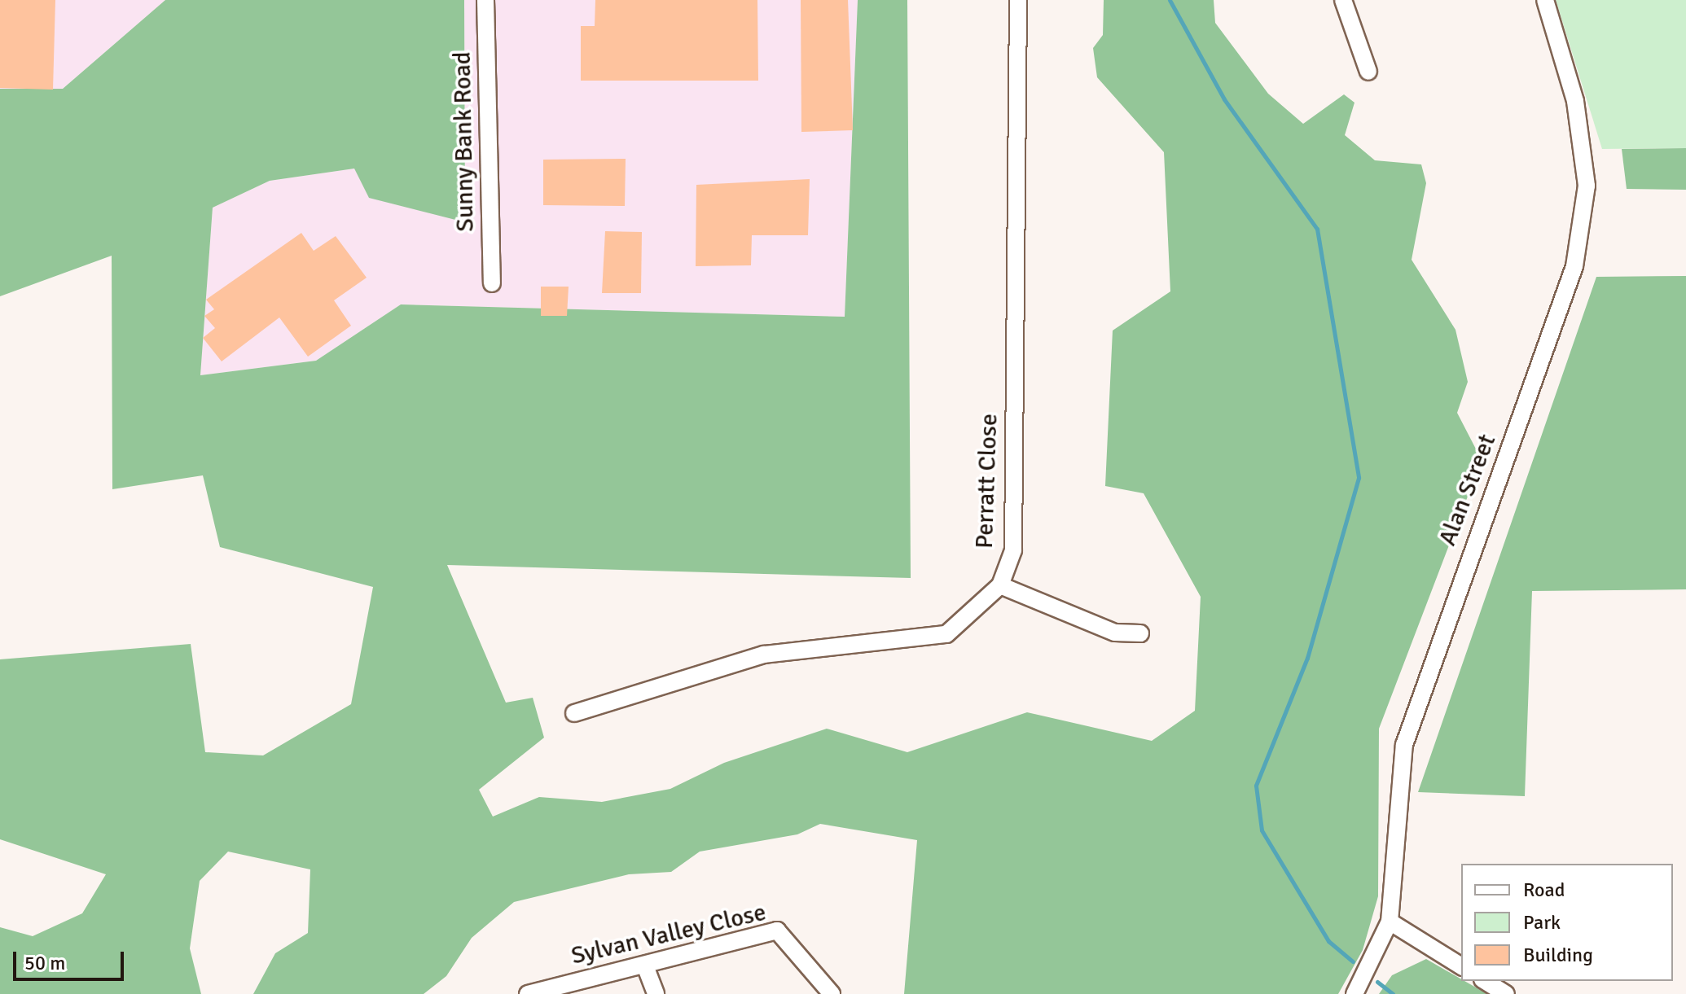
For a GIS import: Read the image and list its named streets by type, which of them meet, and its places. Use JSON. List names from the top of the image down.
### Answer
{
  "streets": {
    "street": [
      "Sunny Bank Road",
      "Perratt Close",
      "Alan Street",
      "Sylvan Valley Close"
    ]
  },
  "legend": ["Road", "Park", "Building"],
  "scale_bar": "50 m"
}
